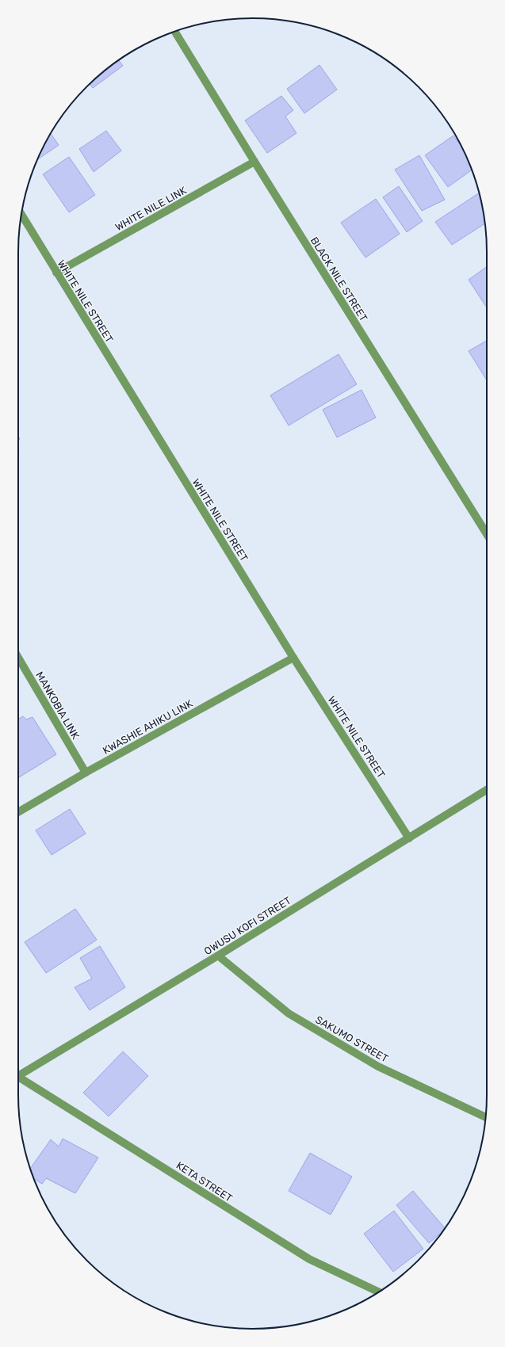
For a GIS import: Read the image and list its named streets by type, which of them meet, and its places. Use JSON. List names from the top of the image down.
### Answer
{
  "streets": {
    "street": [
      "WHITE NILE LINK",
      "BLACK NILE STREET",
      "WHITE NILE STREET",
      "MANKOBIA LINK",
      "KWASHIE AHIKU LINK",
      "OWUSU KOFI STREET",
      "SAKUMO STREET",
      "KETA STREET"
    ]
  },
  "crossings": [
    ["WHITE NILE LINK", "BLACK NILE STREET"],
    ["WHITE NILE LINK", "WHITE NILE STREET"],
    ["WHITE NILE STREET", "KWASHIE AHIKU LINK"],
    ["WHITE NILE STREET", "OWUSU KOFI STREET"],
    ["MANKOBIA LINK", "KWASHIE AHIKU LINK"],
    ["OWUSU KOFI STREET", "SAKUMO STREET"]
  ]
}
